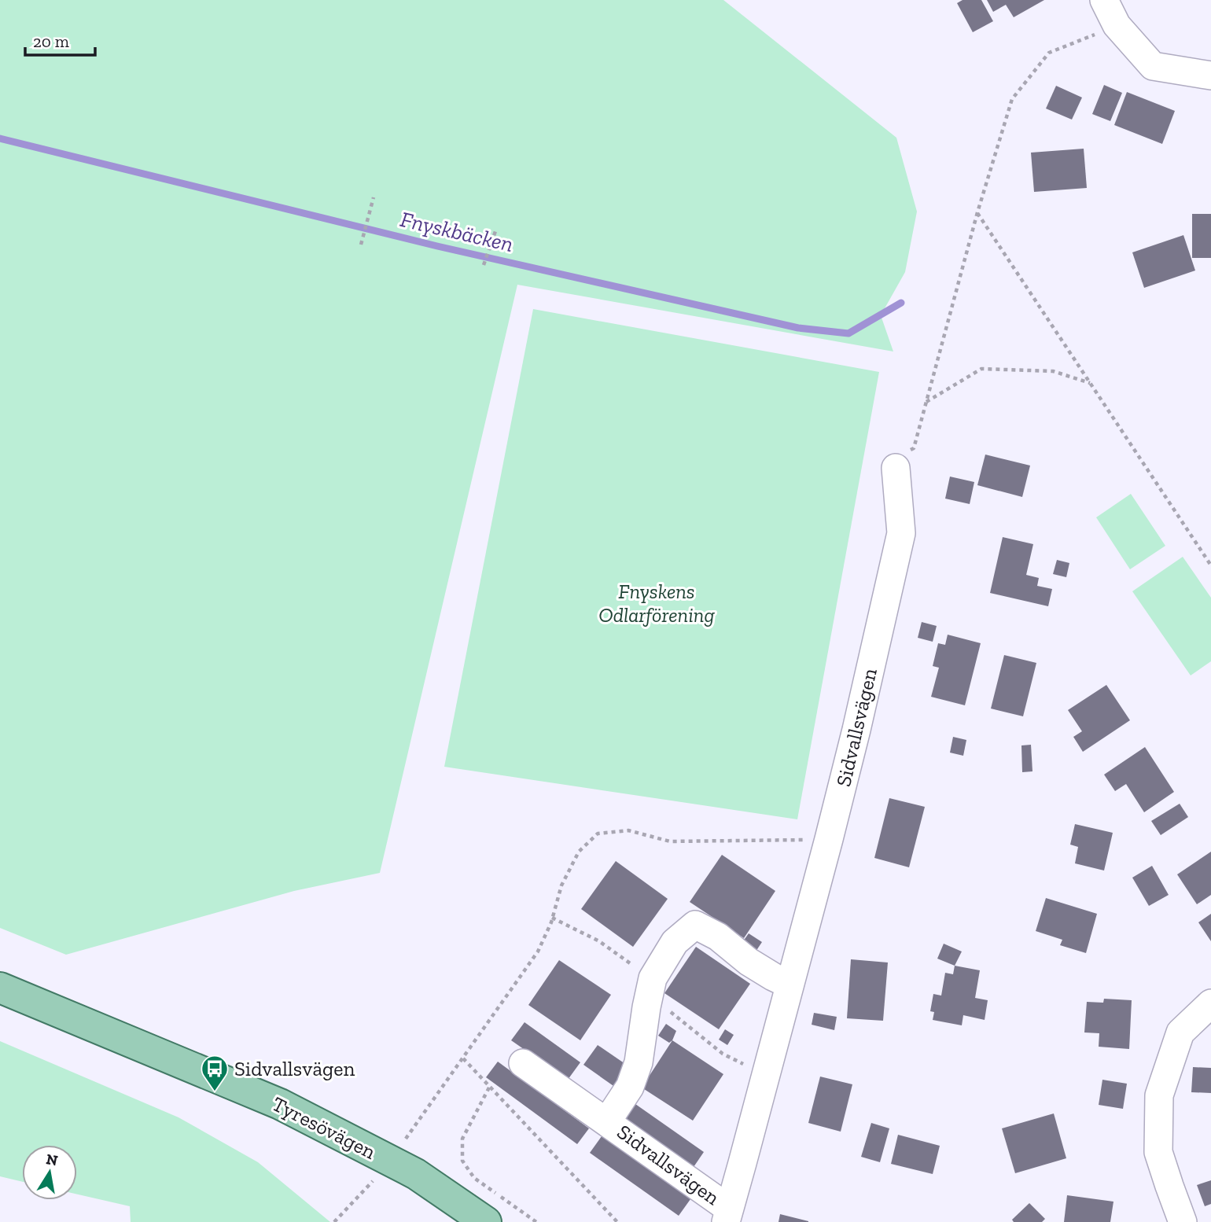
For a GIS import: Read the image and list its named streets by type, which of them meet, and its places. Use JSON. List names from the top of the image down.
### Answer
{
  "streets": {
    "main road": ["Tyresövägen"],
    "street": ["Sidvallsvägen"]
  },
  "water": ["Fnyskbäcken"],
  "parks": ["Fnyskens Odlarförening"],
  "places": {
    "bus stop": ["Sidvallsvägen"]
  },
  "scale_bar": "20 m",
  "north": "top"
}
